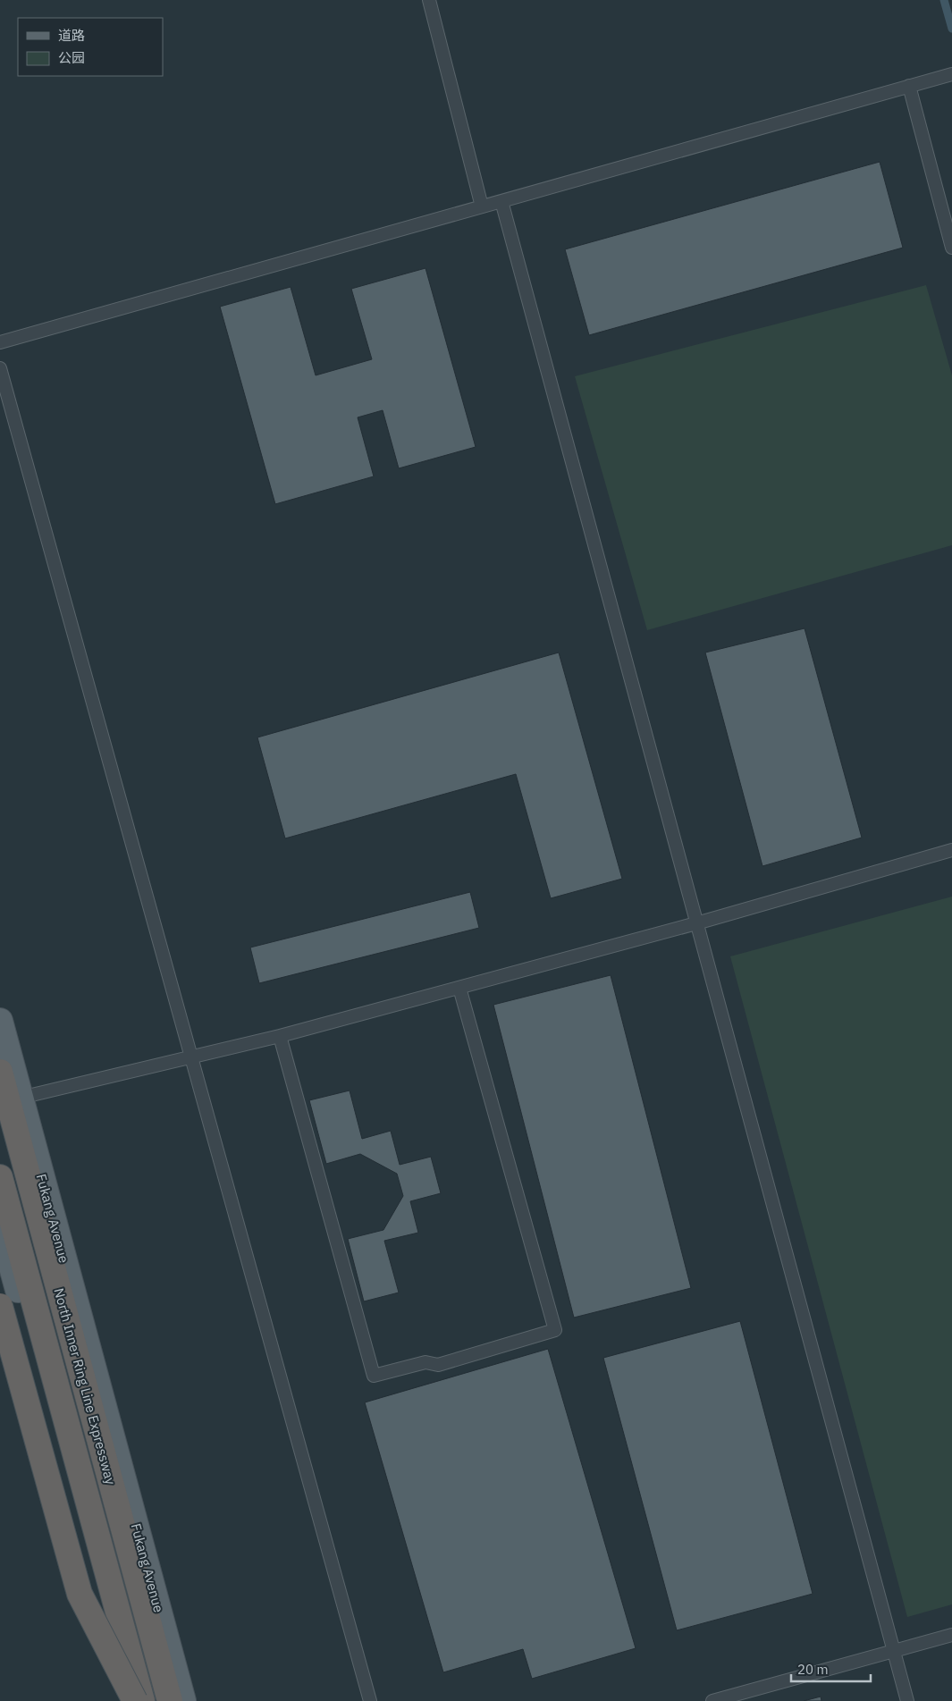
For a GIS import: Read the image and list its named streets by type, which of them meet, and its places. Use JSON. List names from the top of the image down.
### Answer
{
  "streets": {
    "highway": ["North Inner Ring Line Expressway"],
    "main road": ["Fukang Avenue"]
  },
  "legend": ["道路", "公园"],
  "scale_bar": "20 m"
}
